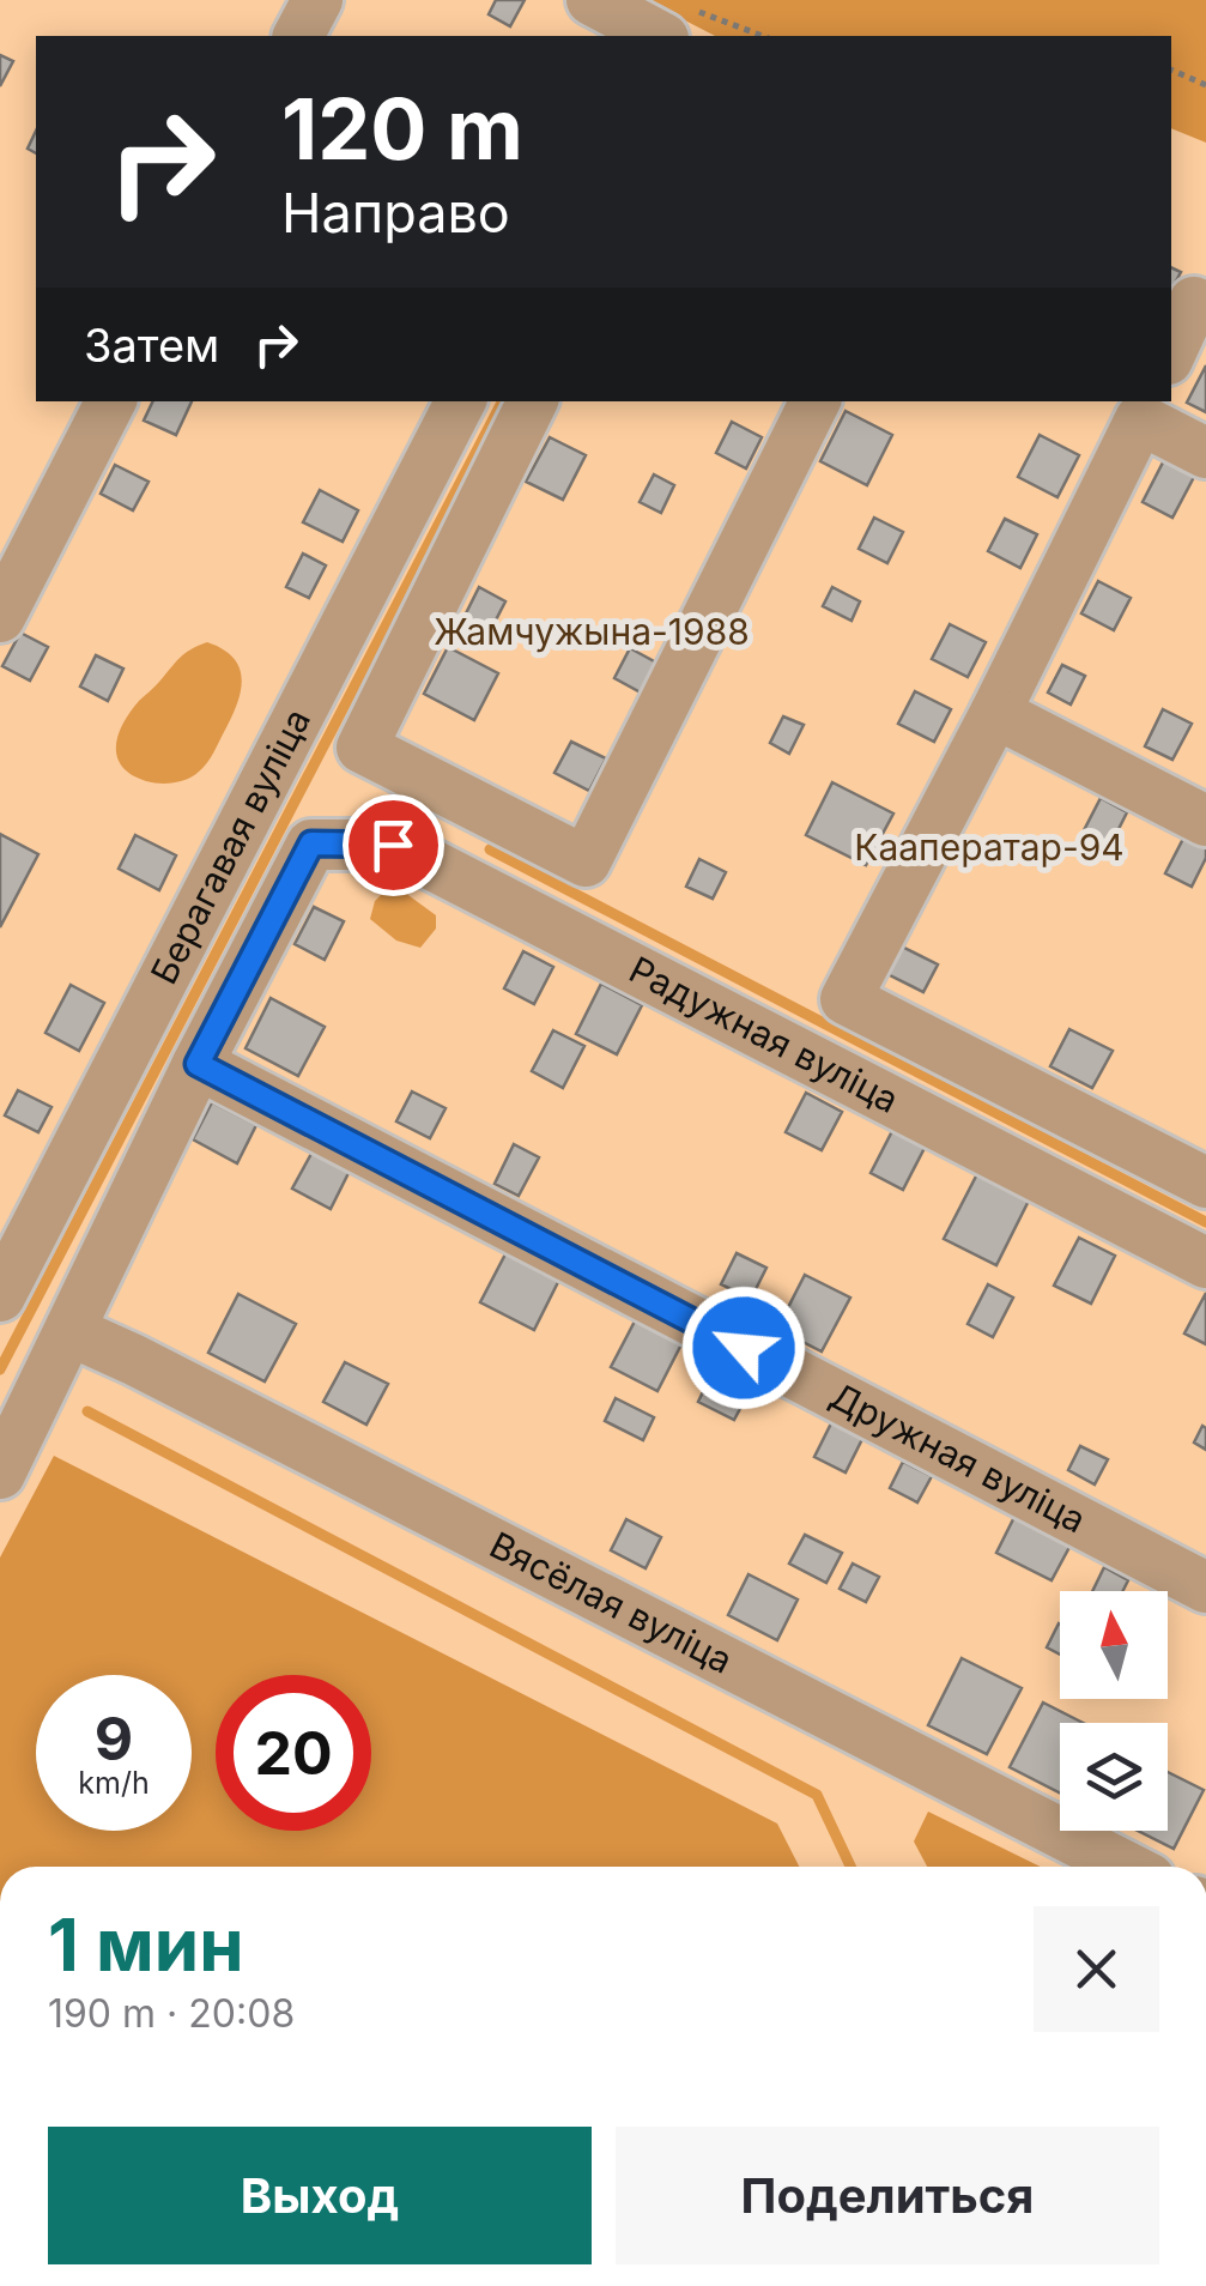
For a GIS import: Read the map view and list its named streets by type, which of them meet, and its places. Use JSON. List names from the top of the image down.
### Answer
{
  "streets": {
    "lane": [
      "Берагавая вуліца",
      "Радужная вуліца",
      "Дружная вуліца",
      "Вясёлая вуліца"
    ]
  },
  "crossings": [
    ["Радужная вуліца", "Дружная вуліца"]
  ],
  "parks": ["Жамчужына-1988", "Кааператар-94"],
  "north": "top",
  "page": {
    "turn": ["120 m", "Направо"],
    "then": "Затем",
    "speed": "9 km/h",
    "limit": "20",
    "heading": ["1 мин", "190 m · 20:08"],
    "buttons": ["Выход", "Поделиться"]
  }
}
